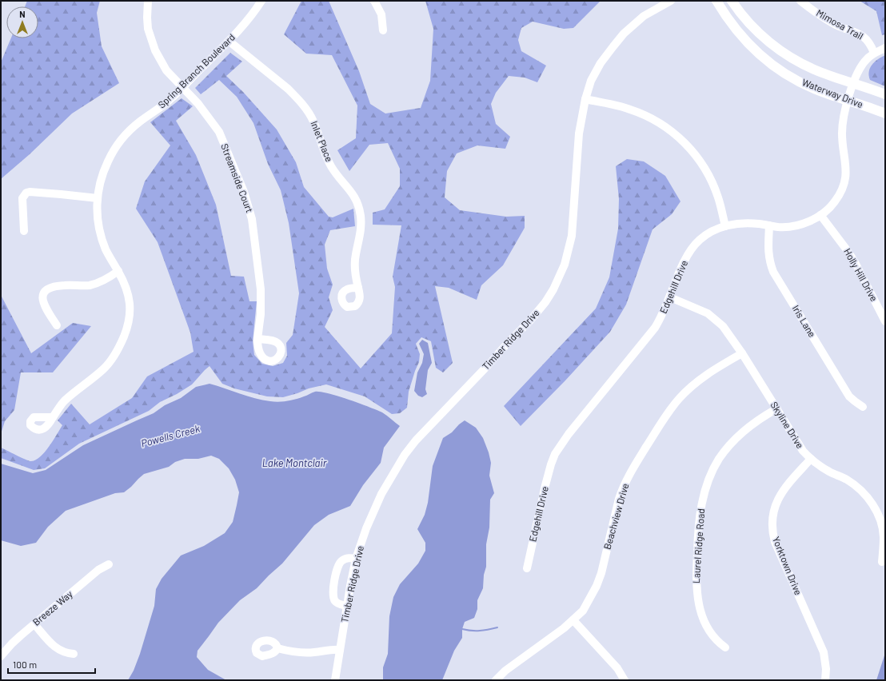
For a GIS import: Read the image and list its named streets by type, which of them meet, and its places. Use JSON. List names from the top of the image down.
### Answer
{
  "streets": {
    "main road": ["Waterway Drive"],
    "street": [
      "Mimosa Trail",
      "Spring Branch Boulevard",
      "Inlet Place",
      "Streamside Court",
      "Holly Hill Drive",
      "Edgehill Drive",
      "Iris Lane",
      "Timber Ridge Drive",
      "Skyline Drive",
      "Beachview Drive",
      "Laurel Ridge Road",
      "Yorktown Drive",
      "Breeze Way"
    ]
  },
  "crossings": [
    ["Mimosa Trail", "Edgehill Drive"],
    ["Spring Branch Boulevard", "Inlet Place"],
    ["Spring Branch Boulevard", "Streamside Court"],
    ["Waterway Drive", "Edgehill Drive"],
    ["Holly Hill Drive", "Edgehill Drive"],
    ["Edgehill Drive", "Iris Lane"],
    ["Edgehill Drive", "Skyline Drive"],
    ["Skyline Drive", "Beachview Drive"],
    ["Skyline Drive", "Laurel Ridge Road"],
    ["Skyline Drive", "Yorktown Drive"]
  ],
  "water": ["Powells Creek", "Lake Montclair"],
  "scale_bar": "100 m",
  "north": "top"
}
